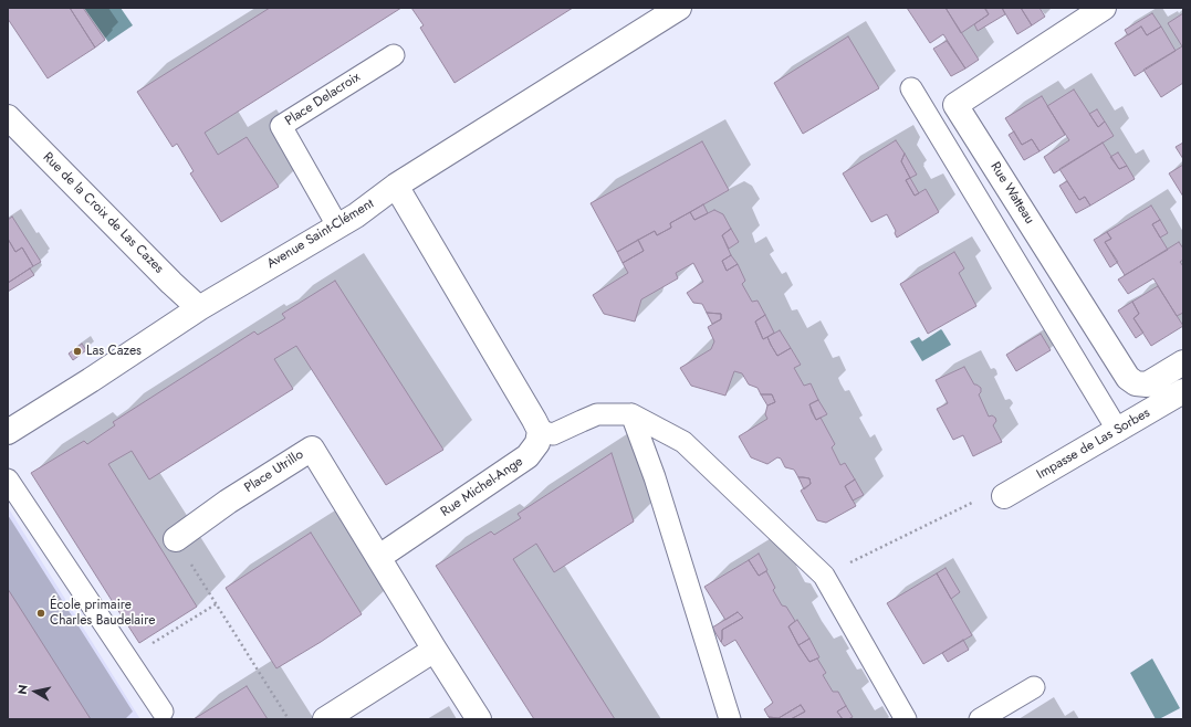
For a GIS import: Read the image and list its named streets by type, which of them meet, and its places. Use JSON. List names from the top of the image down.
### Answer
{
  "streets": {
    "street": [
      "Rue Watteau",
      "Rue de la Croix de Las Cazes",
      "Avenue Saint-Clément",
      "Impasse de Las Sorbes",
      "Place Utrillo",
      "Rue Michel-Ange"
    ],
    "lane": ["Place Delacroix"]
  },
  "crossings": [
    ["Place Delacroix", "Avenue Saint-Clément"],
    ["Rue de la Croix de Las Cazes", "Avenue Saint-Clément"],
    ["Place Utrillo", "Rue Michel-Ange"]
  ],
  "places": ["Las Cazes", "École primaire Charles Baudelaire"],
  "north": "left"
}
